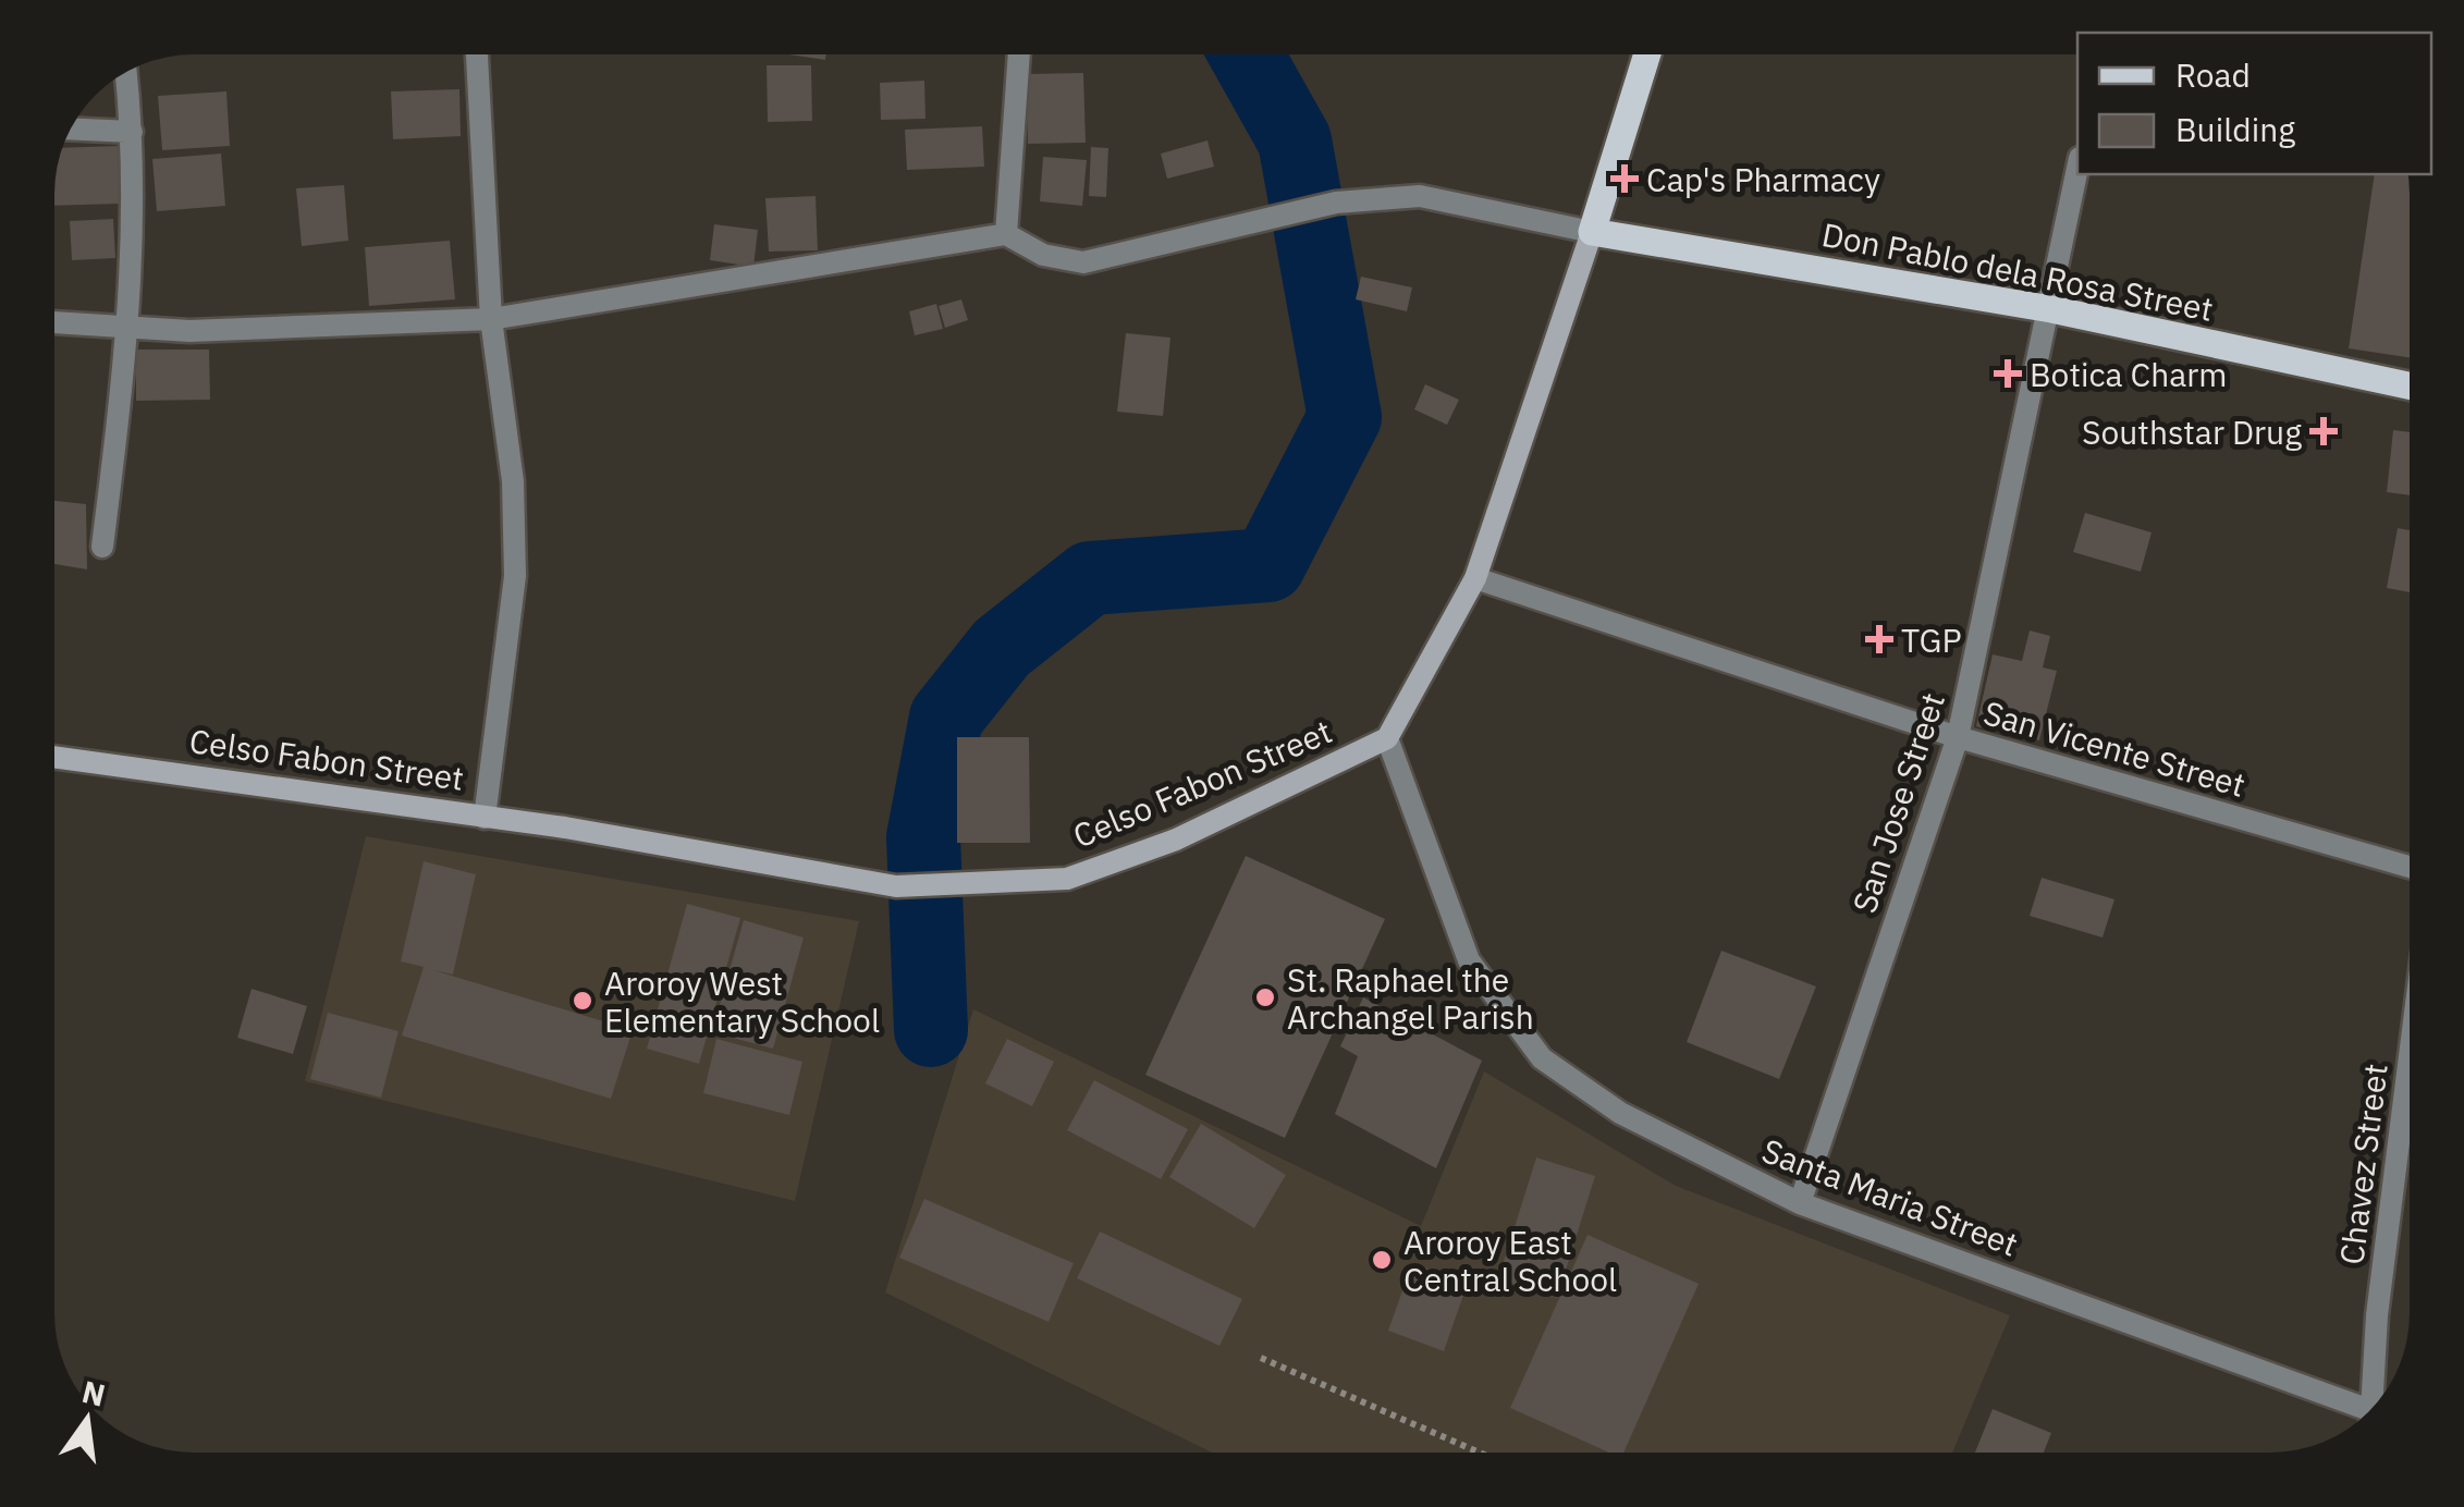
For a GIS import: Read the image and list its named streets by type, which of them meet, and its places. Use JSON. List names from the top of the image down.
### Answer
{
  "streets": {
    "main road": ["Don Pablo dela Rosa Street", "Celso Fabon Street"],
    "street": [
      "San Vicente Street",
      "San Jose Street",
      "Chavez Street",
      "Santa Maria Street"
    ]
  },
  "crossings": [
    ["Don Pablo dela Rosa Street", "San Jose Street"],
    ["San Vicente Street", "San Jose Street"],
    ["Celso Fabon Street", "Santa Maria Street"],
    ["San Jose Street", "Santa Maria Street"]
  ],
  "places": {
    "health": [
      "Cap's Pharmacy",
      "Botica Charm",
      "Southstar Drug",
      "TGP"
    ],
    "other": ["St. Raphael the Archangel Parish", "Aroroy West Elementary School", "Aroroy East Central School"]
  },
  "legend": ["Road", "Building"],
  "north": "top"
}
